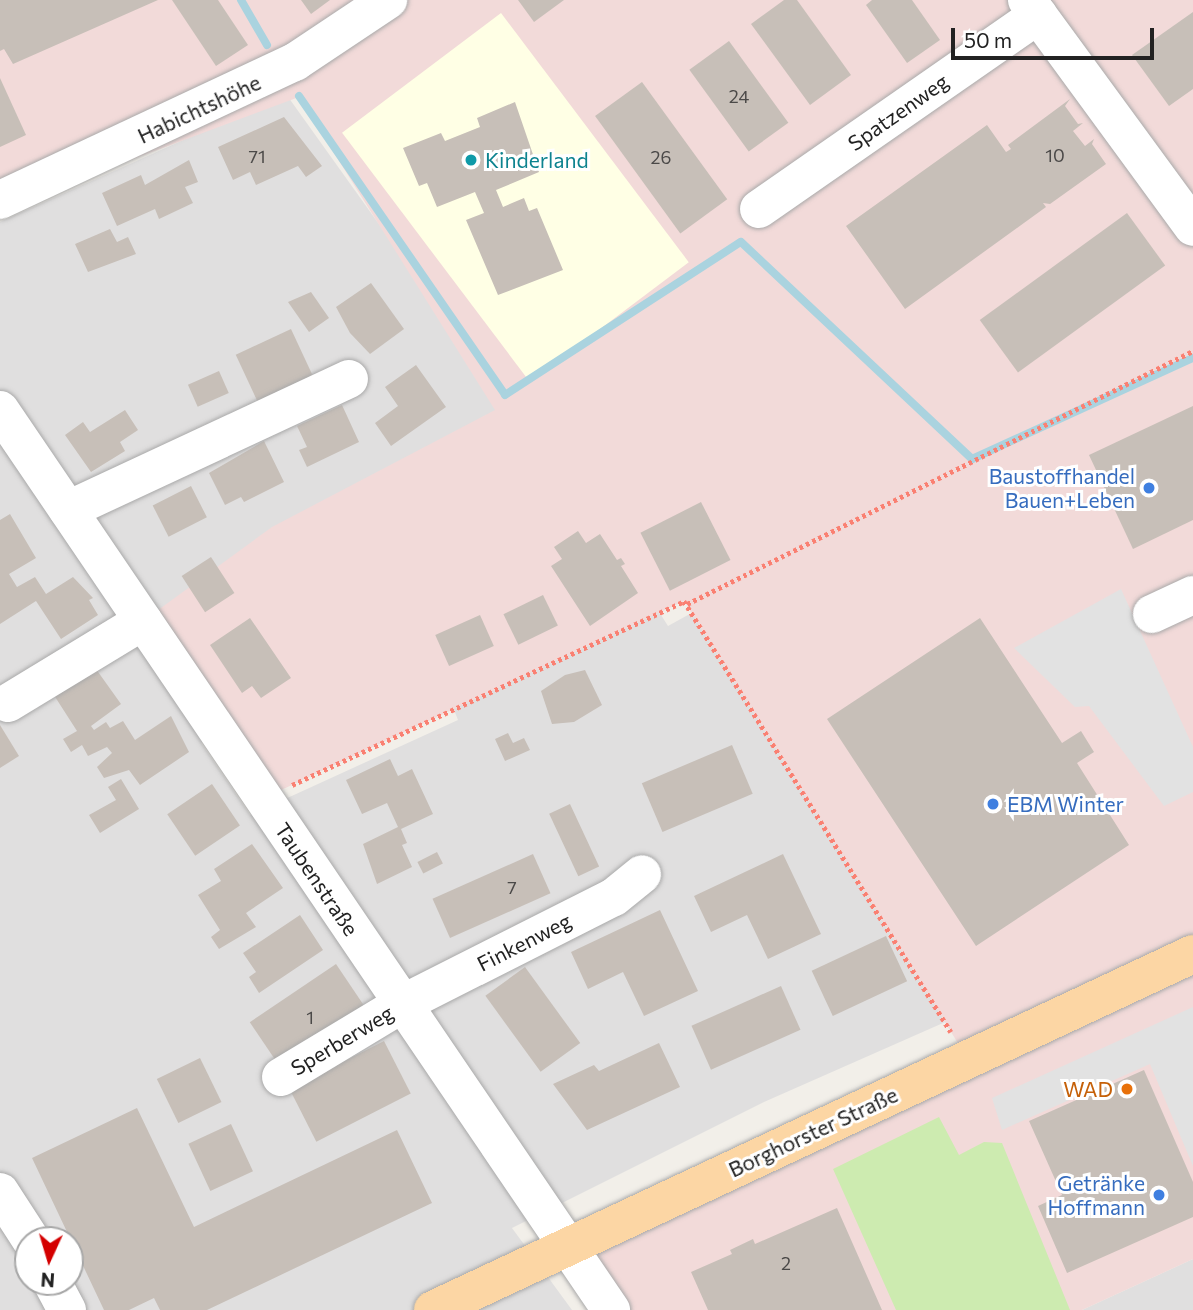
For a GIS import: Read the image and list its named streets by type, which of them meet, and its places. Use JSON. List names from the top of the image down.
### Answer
{
  "streets": {
    "main road": ["Borghorster Straße"],
    "street": [
      "Habichtshöhe",
      "Spatzenweg",
      "Taubenstraße",
      "Finkenweg",
      "Sperberweg"
    ]
  },
  "crossings": [
    ["Taubenstraße", "Finkenweg"],
    ["Taubenstraße", "Sperberweg"],
    ["Taubenstraße", "Borghorster Straße"],
    ["Finkenweg", "Sperberweg"]
  ],
  "places": [
    "Kinderland",
    "Baustoffhandel Bauen+Leben",
    "EBM Winter",
    "WAD",
    "Getränke Hoffmann"
  ],
  "house_numbers": [
    "24",
    "10",
    "71",
    "26",
    "7",
    "1",
    "2"
  ],
  "scale_bar": "50 m",
  "north": "bottom"
}
